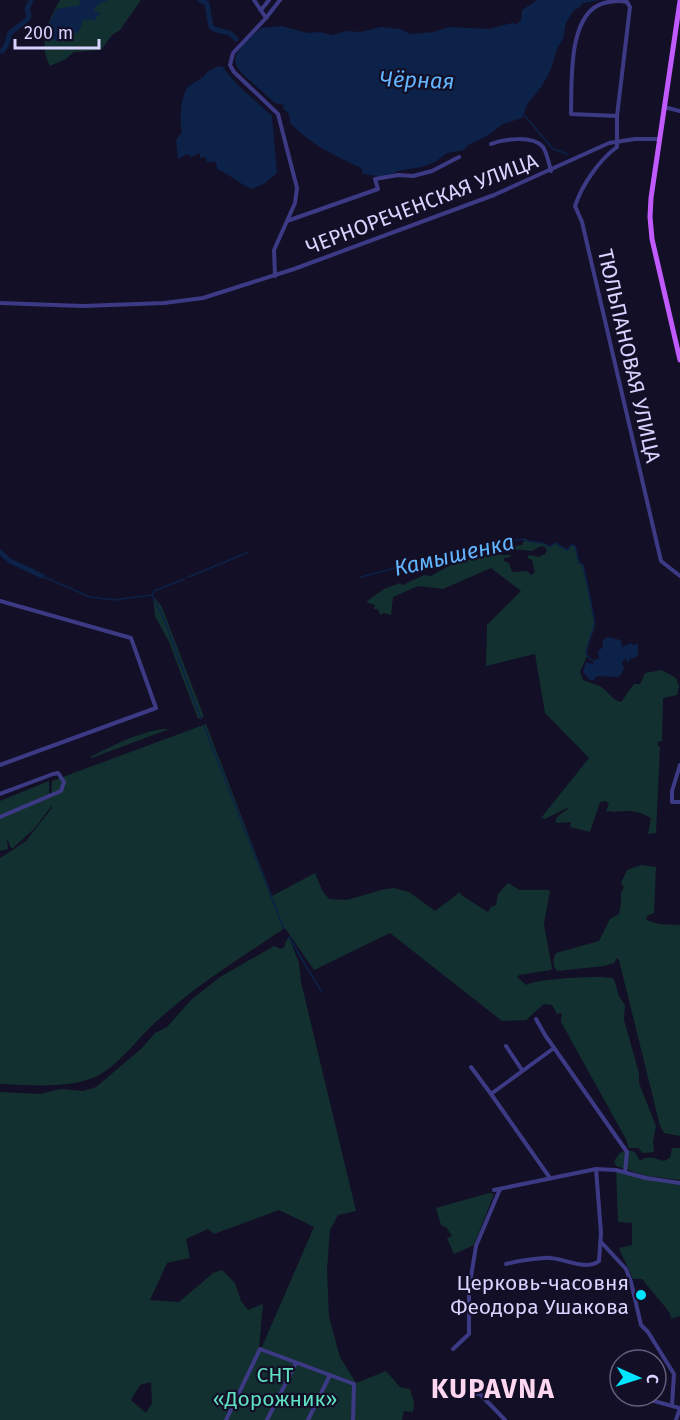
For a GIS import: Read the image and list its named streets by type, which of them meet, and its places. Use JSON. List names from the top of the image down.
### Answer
{
  "streets": {
    "street": ["ЧЕРНОРЕЧЕНСКАЯ УЛИЦА", "ТЮЛЬПАНОВАЯ УЛИЦА"]
  },
  "crossings": [
    ["ЧЕРНОРЕЧЕНСКАЯ УЛИЦА", "ТЮЛЬПАНОВАЯ УЛИЦА"]
  ],
  "districts": ["KUPAVNA"],
  "water": ["Чёрная", "Камышенка"],
  "parks": ["СНТ «Дорожник»"],
  "places": ["Церковь-часовня Феодора Ушакова"],
  "scale_bar": "200 m",
  "north": "right"
}
